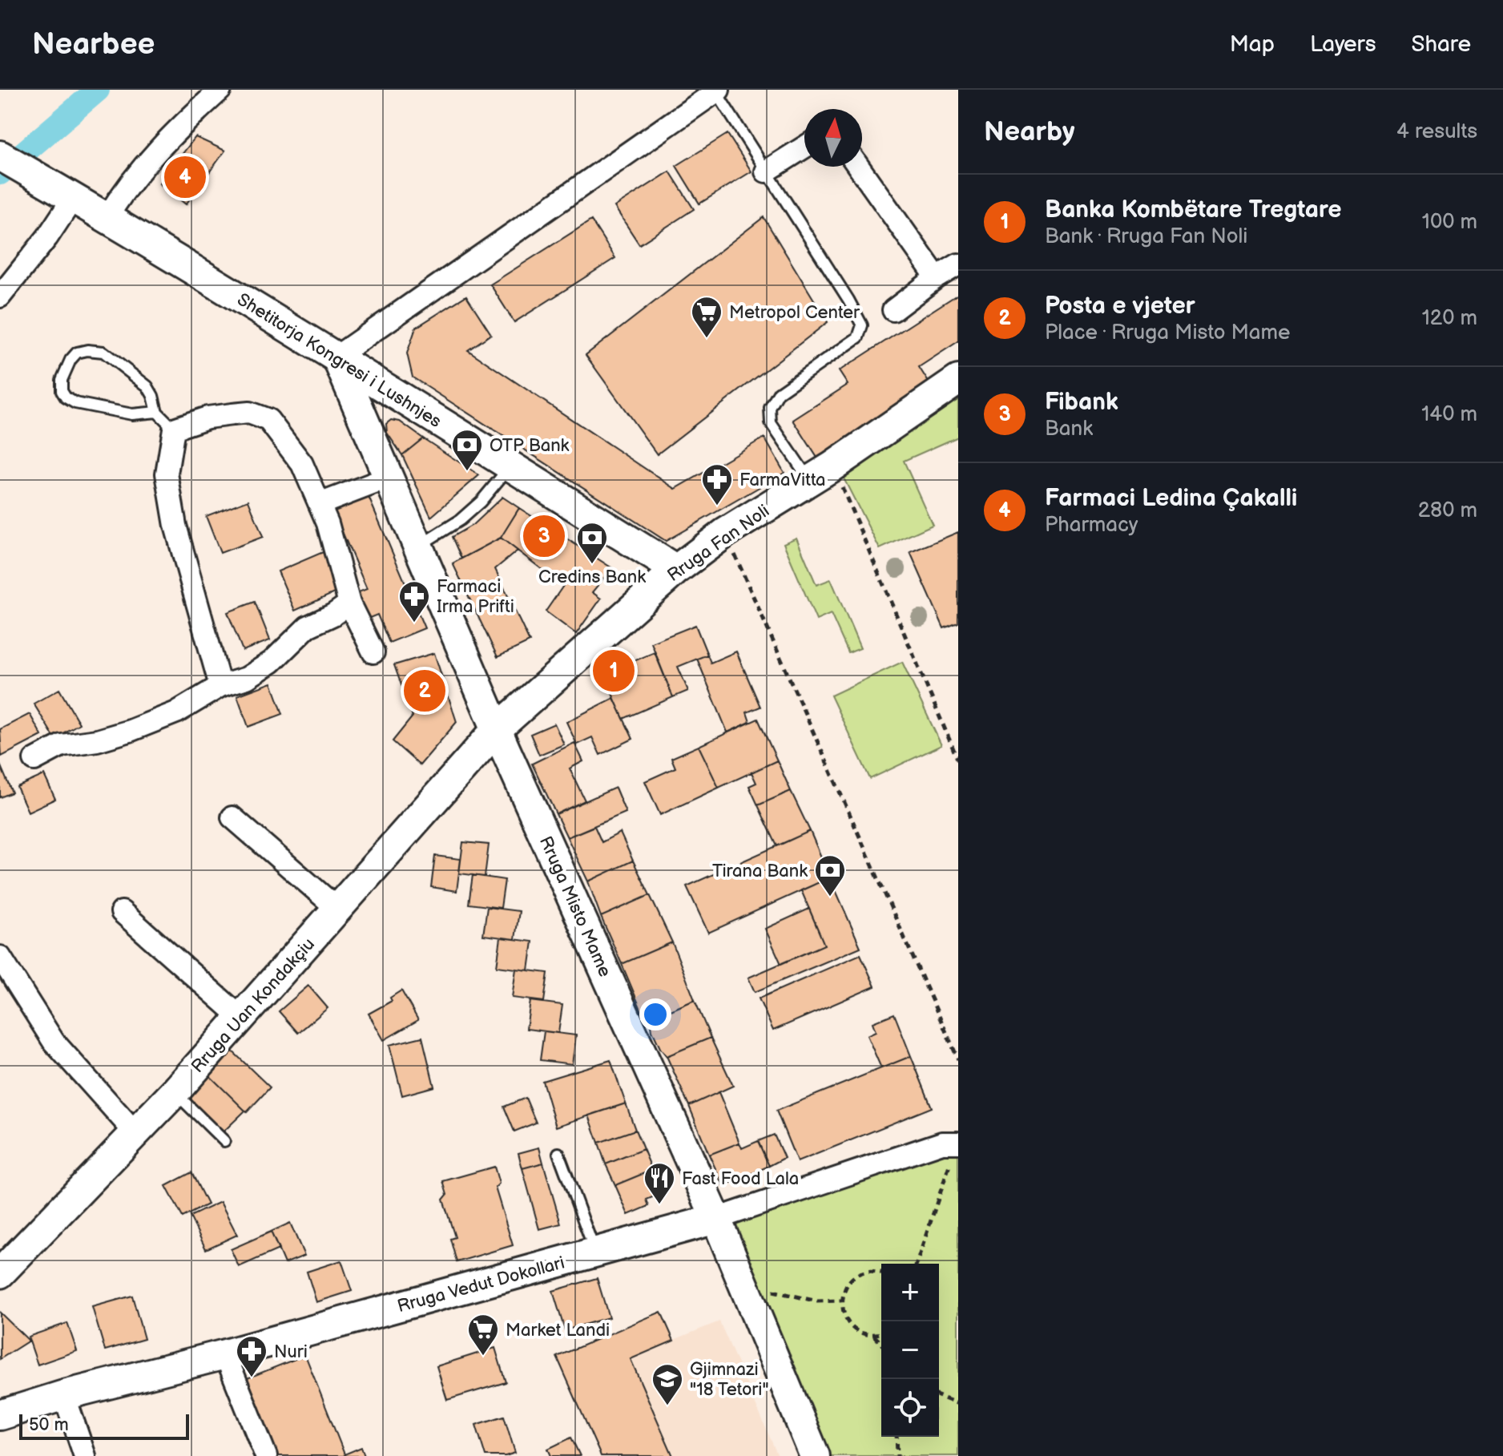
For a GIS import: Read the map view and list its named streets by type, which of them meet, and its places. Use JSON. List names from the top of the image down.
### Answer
{
  "streets": {
    "main road": [
      "Shetitorja Kongresi i Lushnjes",
      "Rruga Fan Noli",
      "Rruga Misto Mame",
      "Rruga Uan Kondakçiu",
      "Rruga Vedut Dokollari"
    ]
  },
  "crossings": [
    ["Shetitorja Kongresi i Lushnjes", "Rruga Fan Noli"],
    ["Shetitorja Kongresi i Lushnjes", "Rruga Misto Mame"],
    ["Rruga Fan Noli", "Rruga Misto Mame"],
    ["Rruga Fan Noli", "Rruga Uan Kondakçiu"],
    ["Rruga Misto Mame", "Rruga Uan Kondakçiu"],
    ["Rruga Misto Mame", "Rruga Vedut Dokollari"]
  ],
  "places": {
    "supermarket": ["Metropol Center", "Market Landi"],
    "bank": ["OTP Bank", "Credins Bank", "Tirana Bank"],
    "pharmacy": ["FarmaVitta", "Farmaci Irma Prifti", "Nuri"],
    "restaurant": ["Fast Food Lala"],
    "school or university": ["Gjimnazi \"18 Tetori\""]
  },
  "scale_bar": "50 m",
  "north": "top",
  "page": {
    "header": "Nearbee",
    "nav": ["Map", "Layers", "Share"],
    "heading": ["Nearby", "4 results"],
    "pins": [
      "4",
      "3",
      "1",
      "2"
    ],
    "list": [
      {
        "mark": "1",
        "name": "Banka Kombëtare Tregtare",
        "note": "Bank · Rruga Fan Noli",
        "value": "100 m"
      },
      {
        "mark": "2",
        "name": "Posta e vjeter",
        "note": "Place · Rruga Misto Mame",
        "value": "120 m"
      },
      {
        "mark": "3",
        "name": "Fibank",
        "note": "Bank",
        "value": "140 m"
      },
      {
        "mark": "4",
        "name": "Farmaci Ledina Çakalli",
        "note": "Pharmacy",
        "value": "280 m"
      }
    ],
    "map_buttons": ["+", "−"],
    "scale": "50 m"
  }
}
